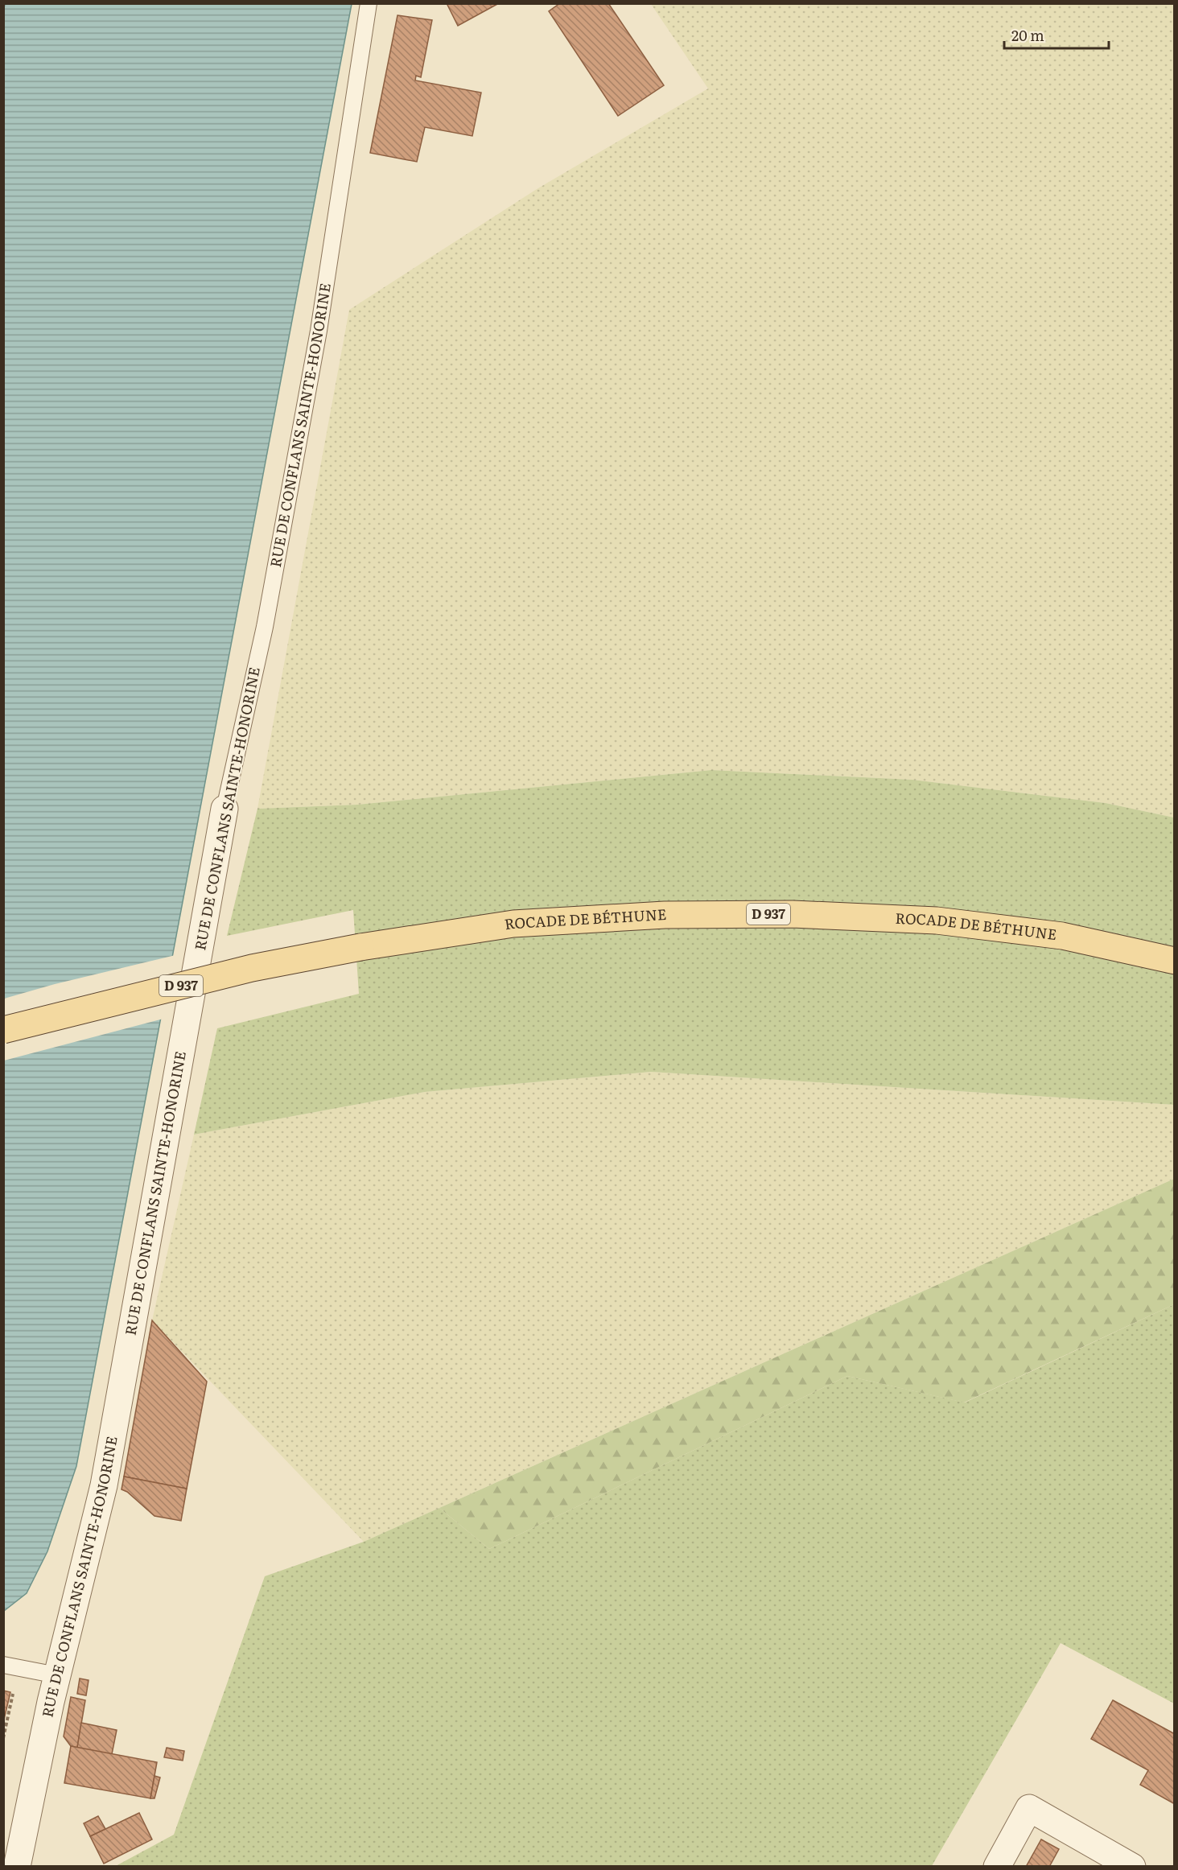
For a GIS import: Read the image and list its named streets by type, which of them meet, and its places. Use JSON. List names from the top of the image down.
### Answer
{
  "streets": {
    "main road": ["D 937", "ROCADE DE BÉTHUNE"],
    "street": ["RUE DE CONFLANS SAINTE-HONORINE"]
  },
  "scale_bar": "20 m"
}
